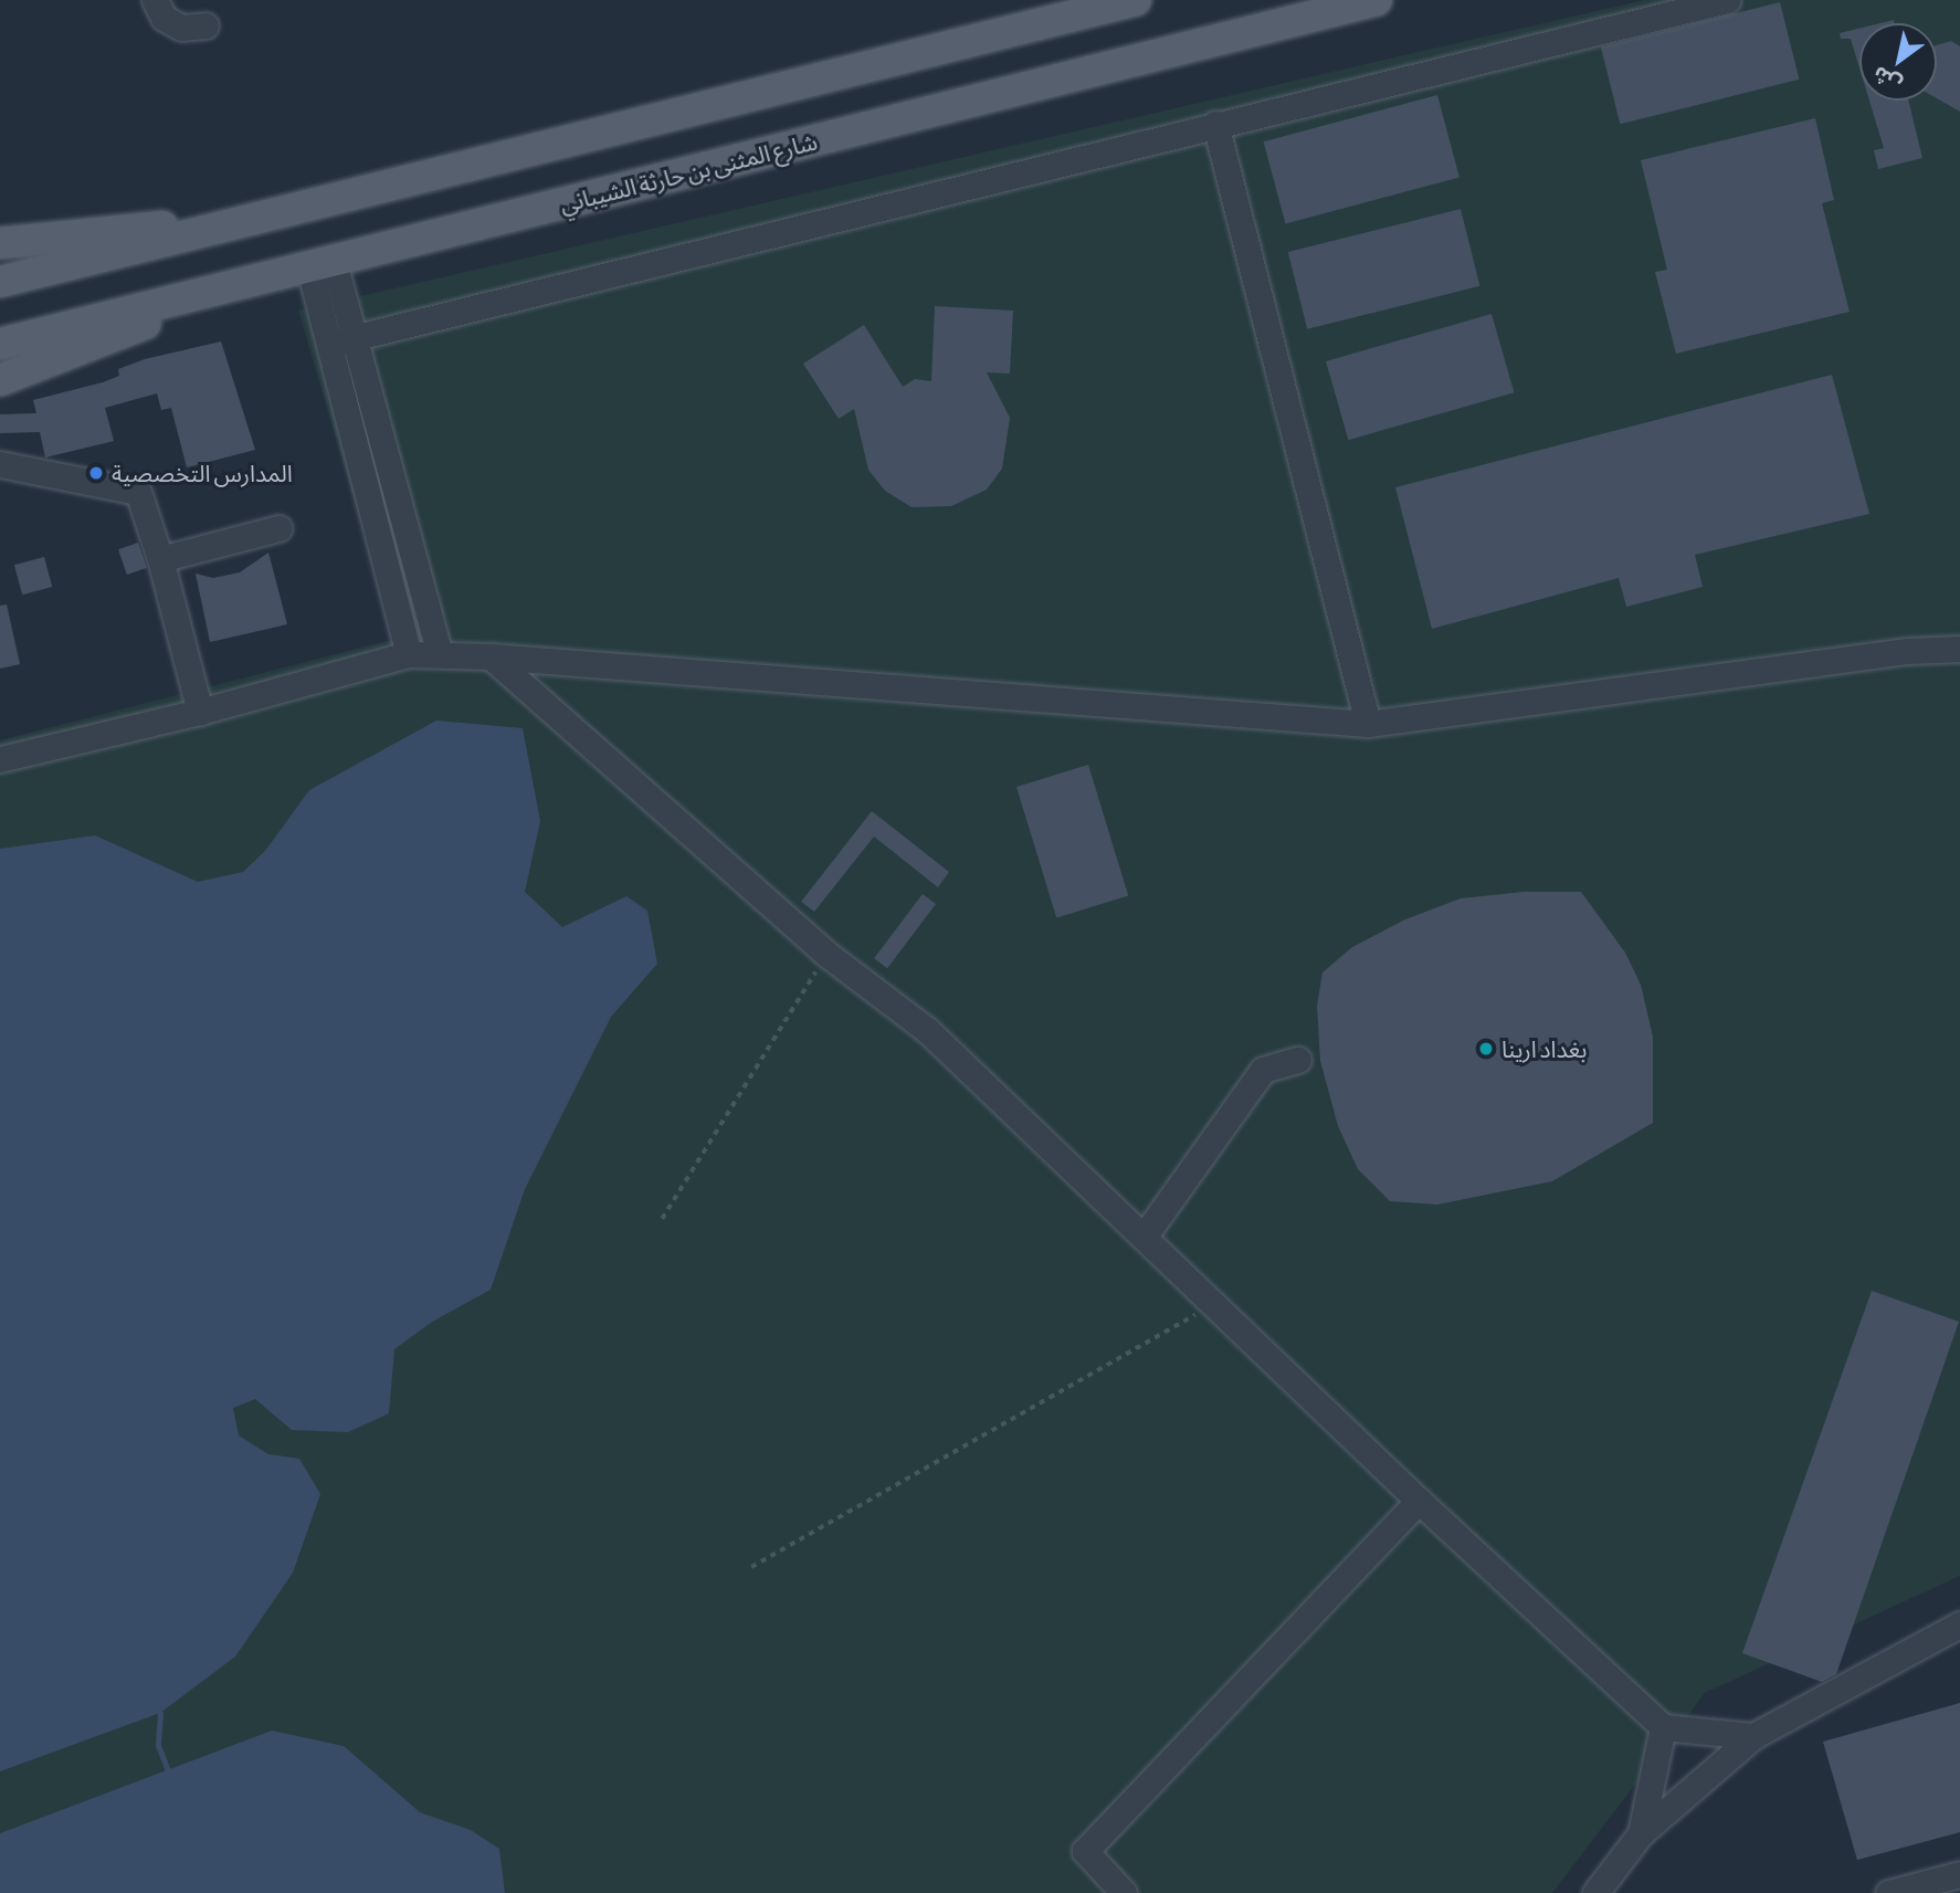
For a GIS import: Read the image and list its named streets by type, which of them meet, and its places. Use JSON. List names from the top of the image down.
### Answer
{
  "streets": {
    "main road": ["شارع المثنى بن حارثة الشيباني"]
  },
  "places": ["المدارس التخصصية", "بغداد ارينا"],
  "north": "bottom left"
}
